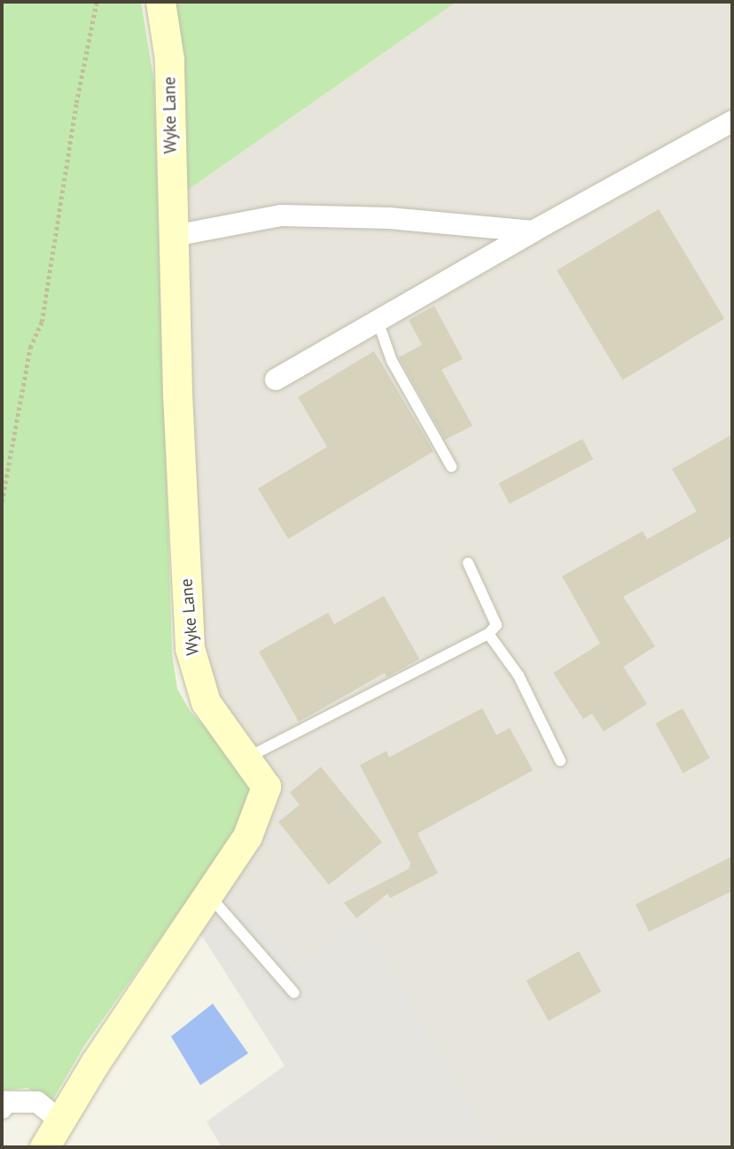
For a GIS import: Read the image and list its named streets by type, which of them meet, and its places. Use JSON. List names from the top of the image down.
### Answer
{
  "streets": {
    "street": ["Wyke Lane"]
  }
}
